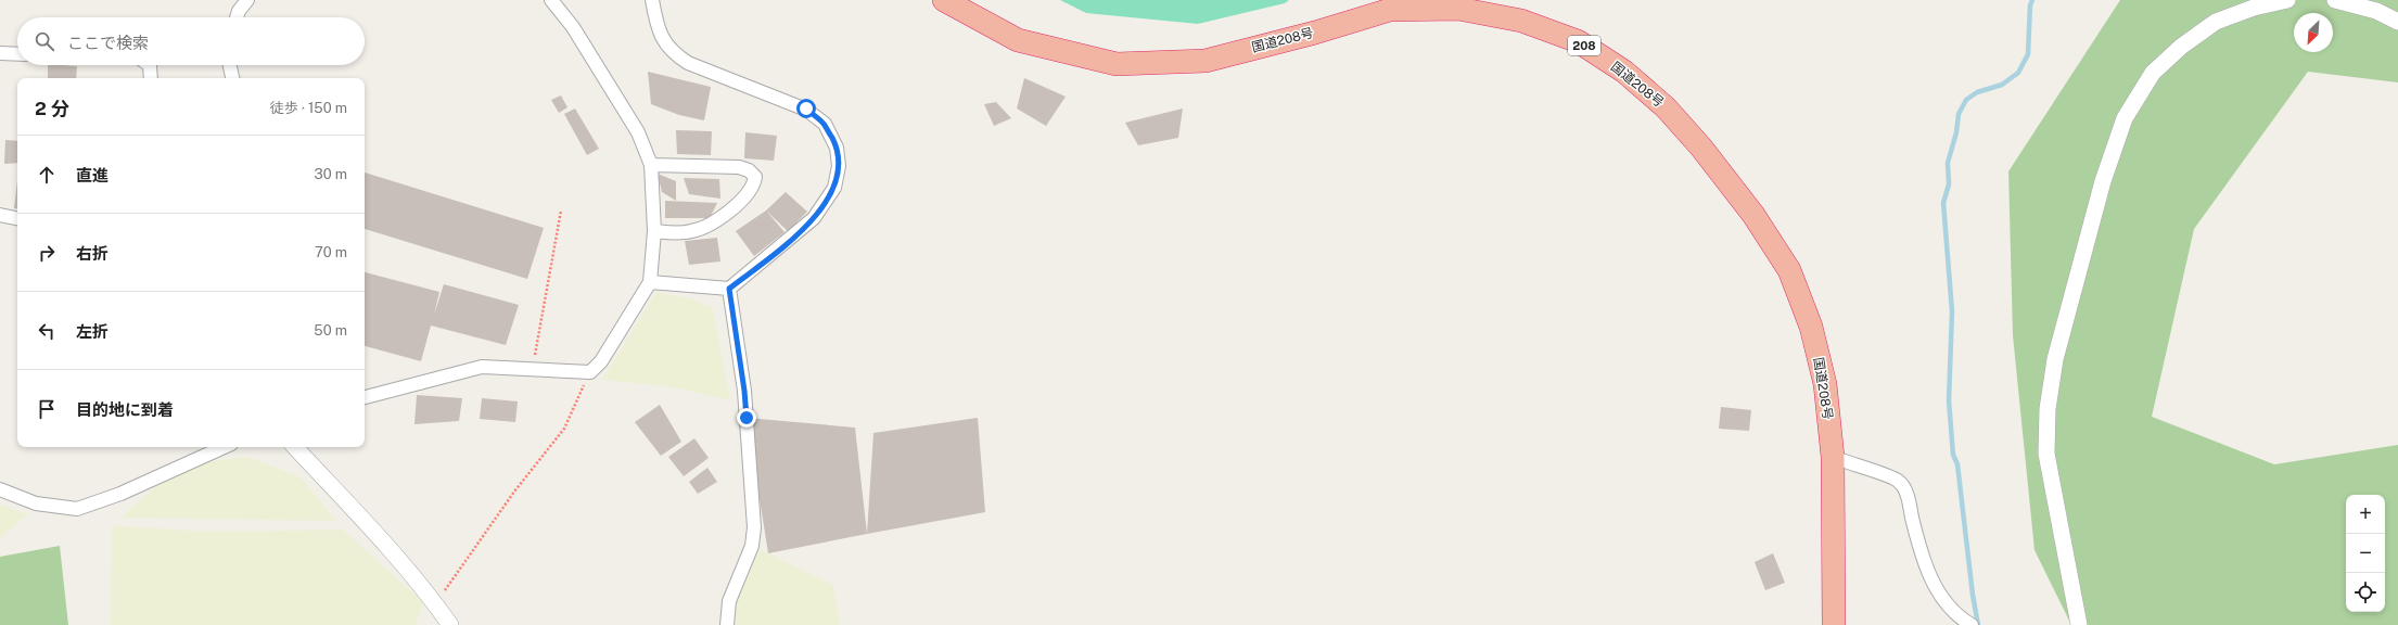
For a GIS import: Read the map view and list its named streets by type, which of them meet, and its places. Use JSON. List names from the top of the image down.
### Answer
{
  "streets": {
    "highway": ["国道208号", "208"]
  },
  "north": "bottom left",
  "page": {
    "search": "ここで検索",
    "heading": ["2 分", "徒歩 · 150 m"],
    "list": [
      ["直進", "30 m"],
      ["右折", "70 m"],
      ["左折", "50 m"],
      "目的地に到着"
    ],
    "map_buttons": ["+", "−"]
  }
}
